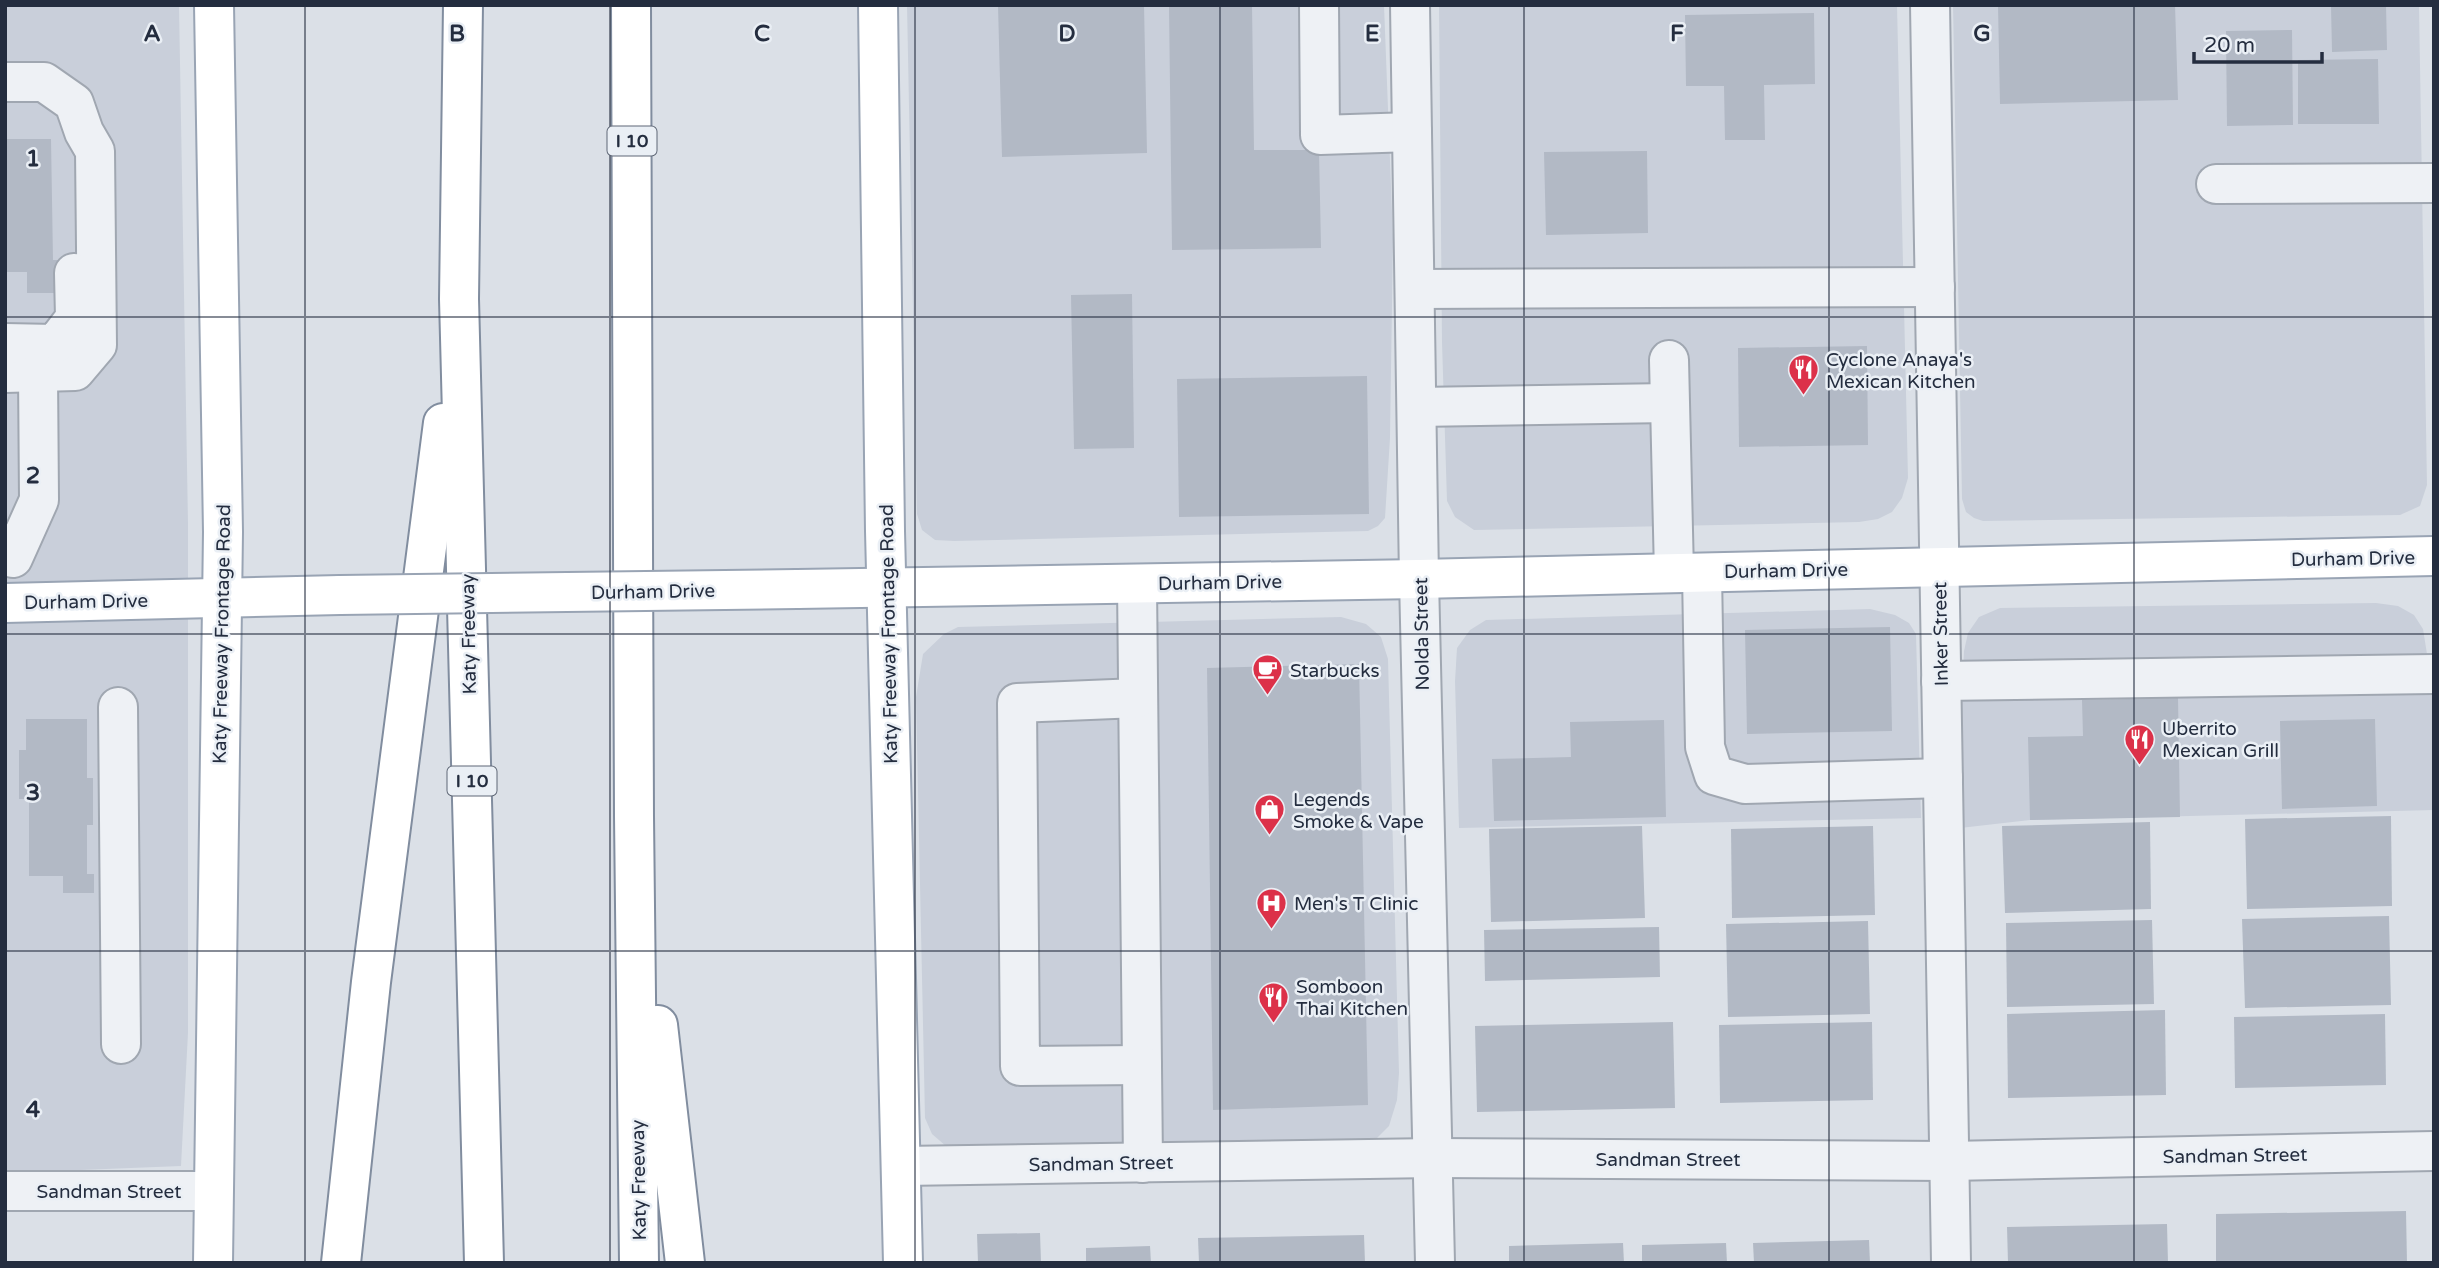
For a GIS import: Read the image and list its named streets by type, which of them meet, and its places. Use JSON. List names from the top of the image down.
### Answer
{
  "streets": {
    "main road": [
      "I 10",
      "Durham Drive",
      "Katy Freeway Frontage Road",
      "Katy Freeway"
    ],
    "street": ["Nolda Street", "Inker Street", "Sandman Street"]
  },
  "crossings": [
    ["Durham Drive", "Katy Freeway Frontage Road"],
    ["Durham Drive", "Nolda Street"],
    ["Durham Drive", "Inker Street"],
    ["Katy Freeway Frontage Road", "Sandman Street"],
    ["Nolda Street", "Sandman Street"],
    ["Inker Street", "Sandman Street"]
  ],
  "places": {
    "restaurant": ["Cyclone Anaya's Mexican Kitchen", "Uberrito Mexican Grill", "Somboon Thai Kitchen"],
    "cafe": ["Starbucks"],
    "shop": ["Legends Smoke & Vape"],
    "hospital": ["Men's T Clinic"]
  },
  "scale_bar": "20 m",
  "grid": {
    "columns": [
      "A",
      "B",
      "C",
      "D",
      "E",
      "F",
      "G"
    ],
    "rows": [
      "1",
      "2",
      "3",
      "4"
    ]
  }
}
